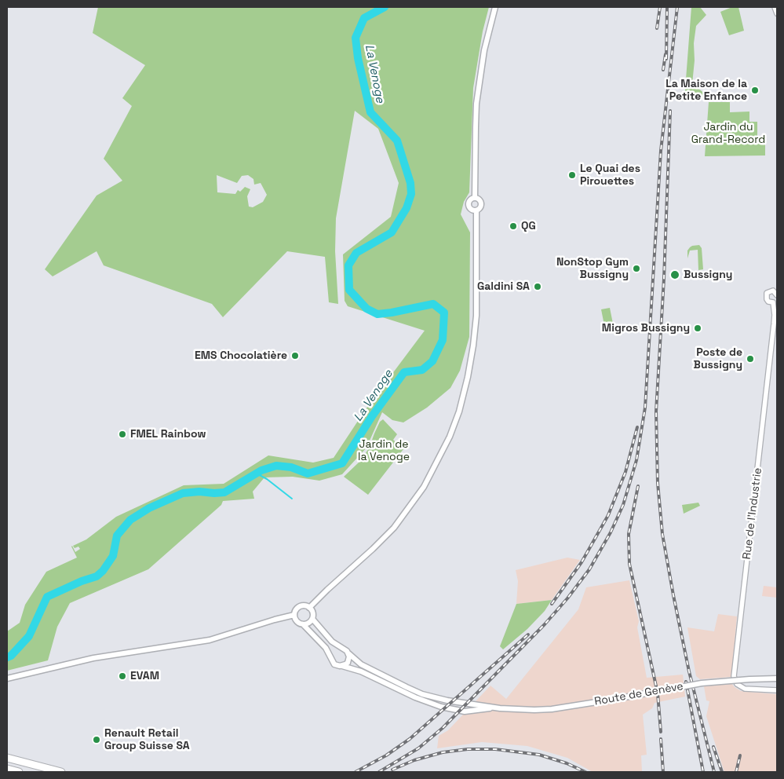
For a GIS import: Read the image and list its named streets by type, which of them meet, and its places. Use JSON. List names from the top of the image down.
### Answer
{
  "streets": {
    "main road": ["Route de Genève"],
    "street": ["Rue de l'Industrie"]
  },
  "water": ["La Venoge"],
  "parks": ["Jardin du Grand-Record", "Jardin de la Venoge"],
  "places": [
    "La Maison de la Petite Enfance",
    "Le Quai des Pirouettes",
    "QG",
    "NonStop Gym Bussigny",
    "Bussigny",
    "Galdini SA",
    "Migros Bussigny",
    "EMS Chocolatière",
    "Poste de Bussigny",
    "FMEL Rainbow",
    "EVAM",
    "Renault Retail Group Suisse SA"
  ]
}
